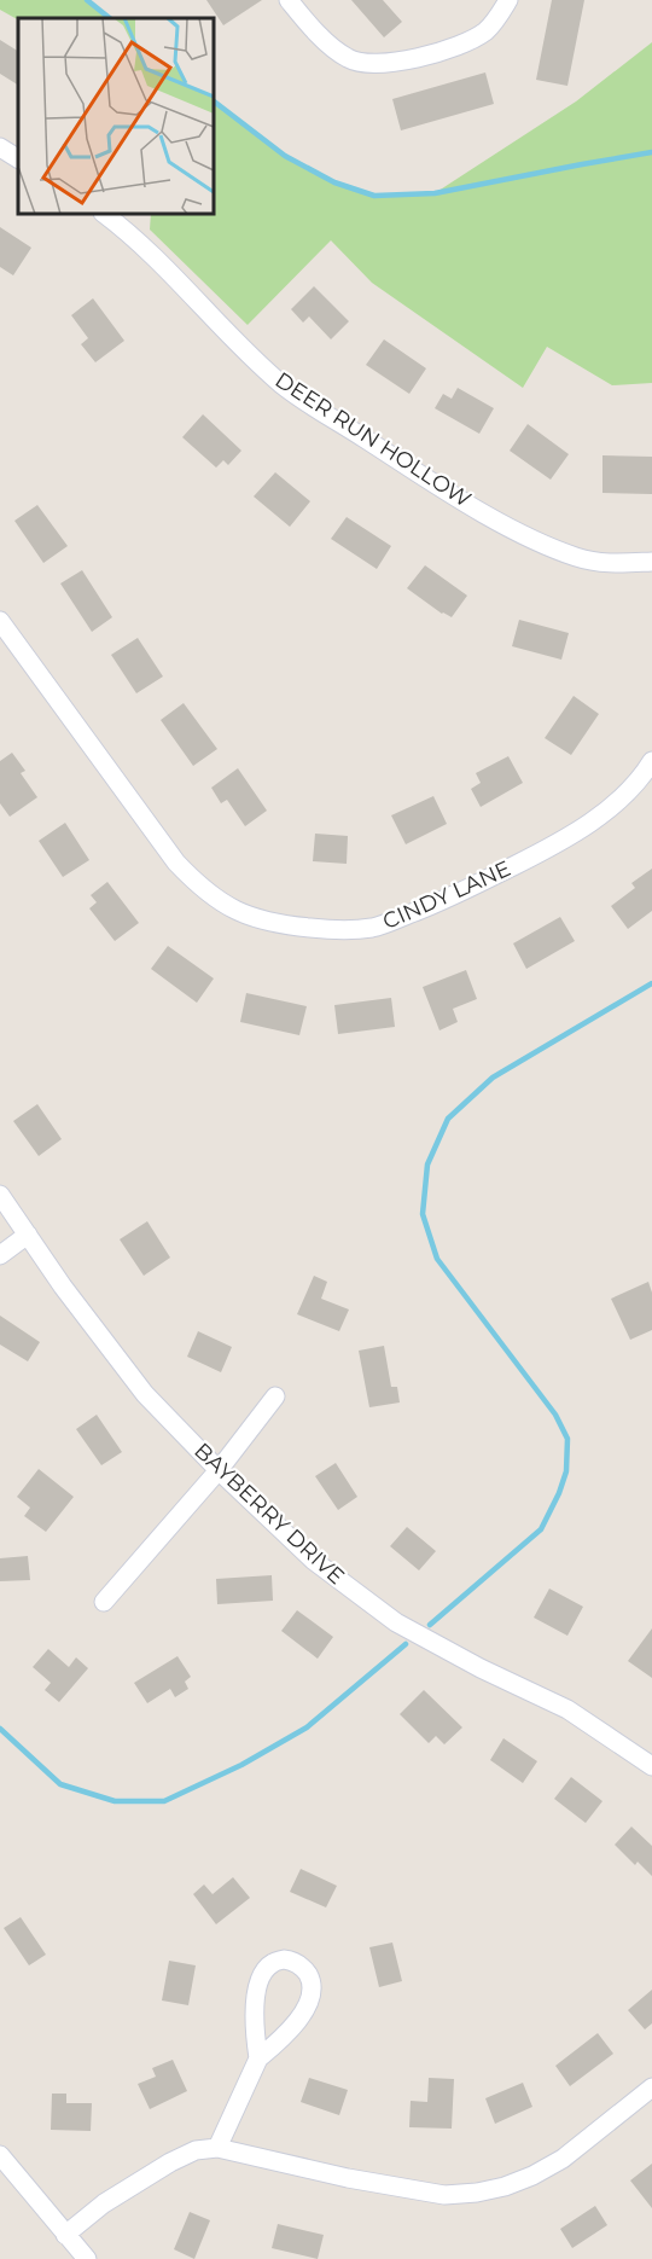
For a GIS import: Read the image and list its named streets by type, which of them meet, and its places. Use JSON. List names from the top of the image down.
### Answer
{
  "streets": {
    "street": ["DEER RUN HOLLOW", "CINDY LANE", "BAYBERRY DRIVE"]
  }
}
